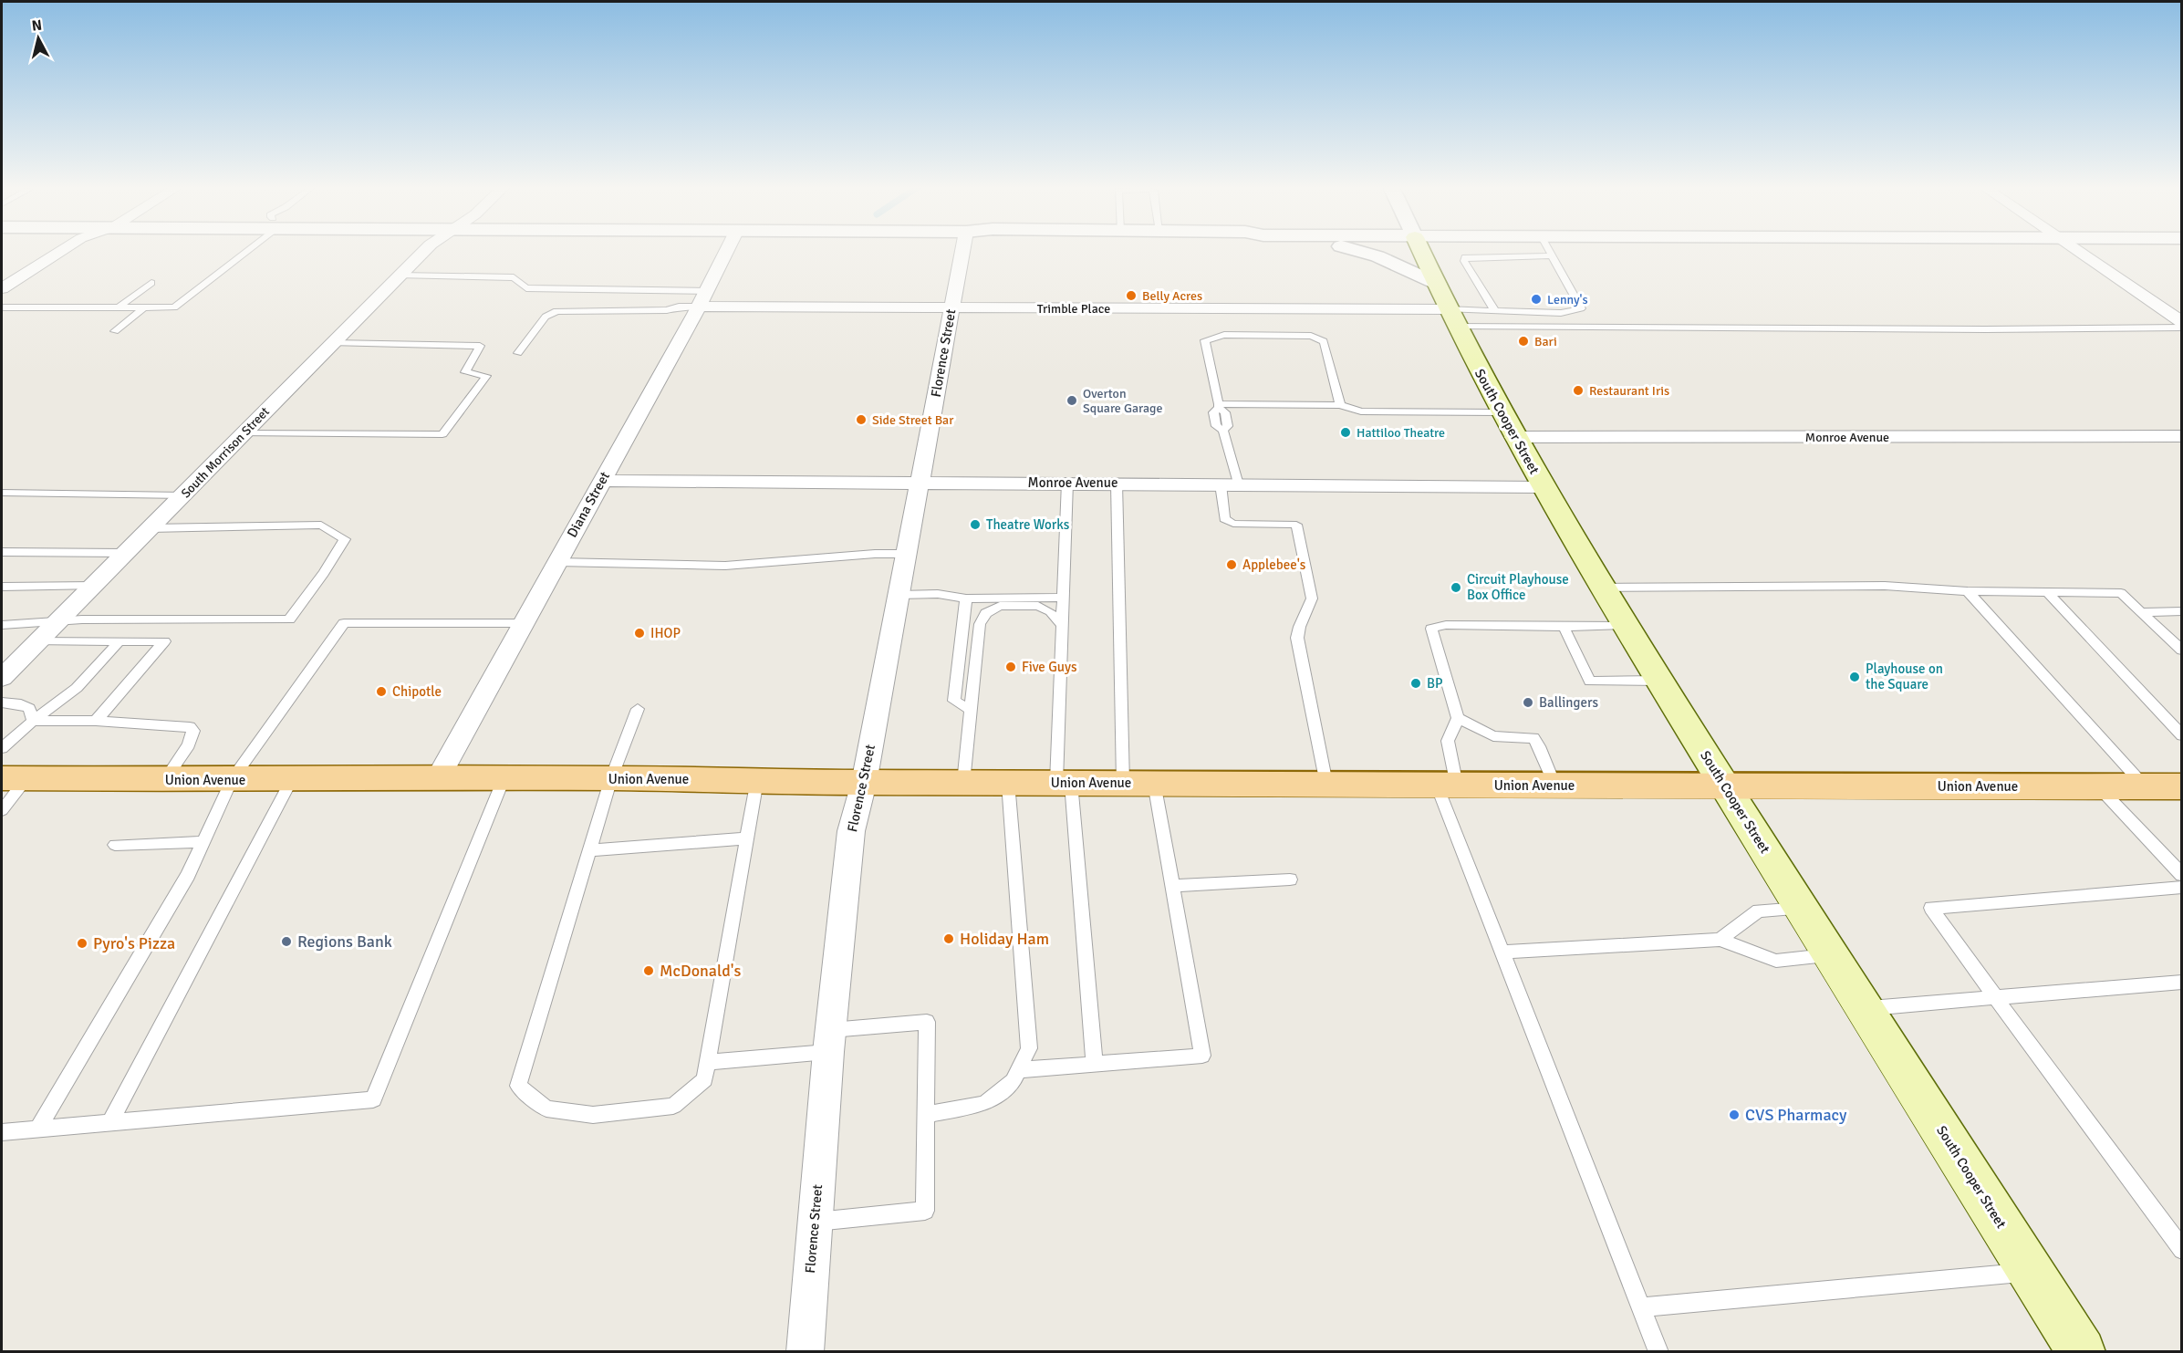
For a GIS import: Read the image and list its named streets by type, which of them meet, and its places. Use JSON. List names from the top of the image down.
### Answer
{
  "streets": {
    "main road": ["South Cooper Street", "Union Avenue"],
    "street": [
      "Trimble Place",
      "Florence Street",
      "Monroe Avenue",
      "South Morrison Street",
      "Diana Street"
    ]
  },
  "crossings": [
    ["Trimble Place", "Florence Street"],
    ["Trimble Place", "South Cooper Street"],
    ["Trimble Place", "Diana Street"],
    ["Florence Street", "Monroe Avenue"],
    ["Florence Street", "Union Avenue"],
    ["South Cooper Street", "Monroe Avenue"],
    ["South Cooper Street", "Union Avenue"],
    ["Monroe Avenue", "Diana Street"],
    ["Diana Street", "Union Avenue"]
  ],
  "places": [
    "Belly Acres",
    "Lenny's",
    "Bari",
    "Restaurant Iris",
    "Overton Square Garage",
    "Side Street Bar",
    "Hattiloo Theatre",
    "Theatre Works",
    "Applebee's",
    "Circuit Playhouse Box Office",
    "IHOP",
    "Five Guys",
    "Playhouse on the Square",
    "BP",
    "Chipotle",
    "Ballingers",
    "Holiday Ham",
    "Regions Bank",
    "Pyro's Pizza",
    "McDonald's",
    "CVS Pharmacy"
  ],
  "north": "top"
}
